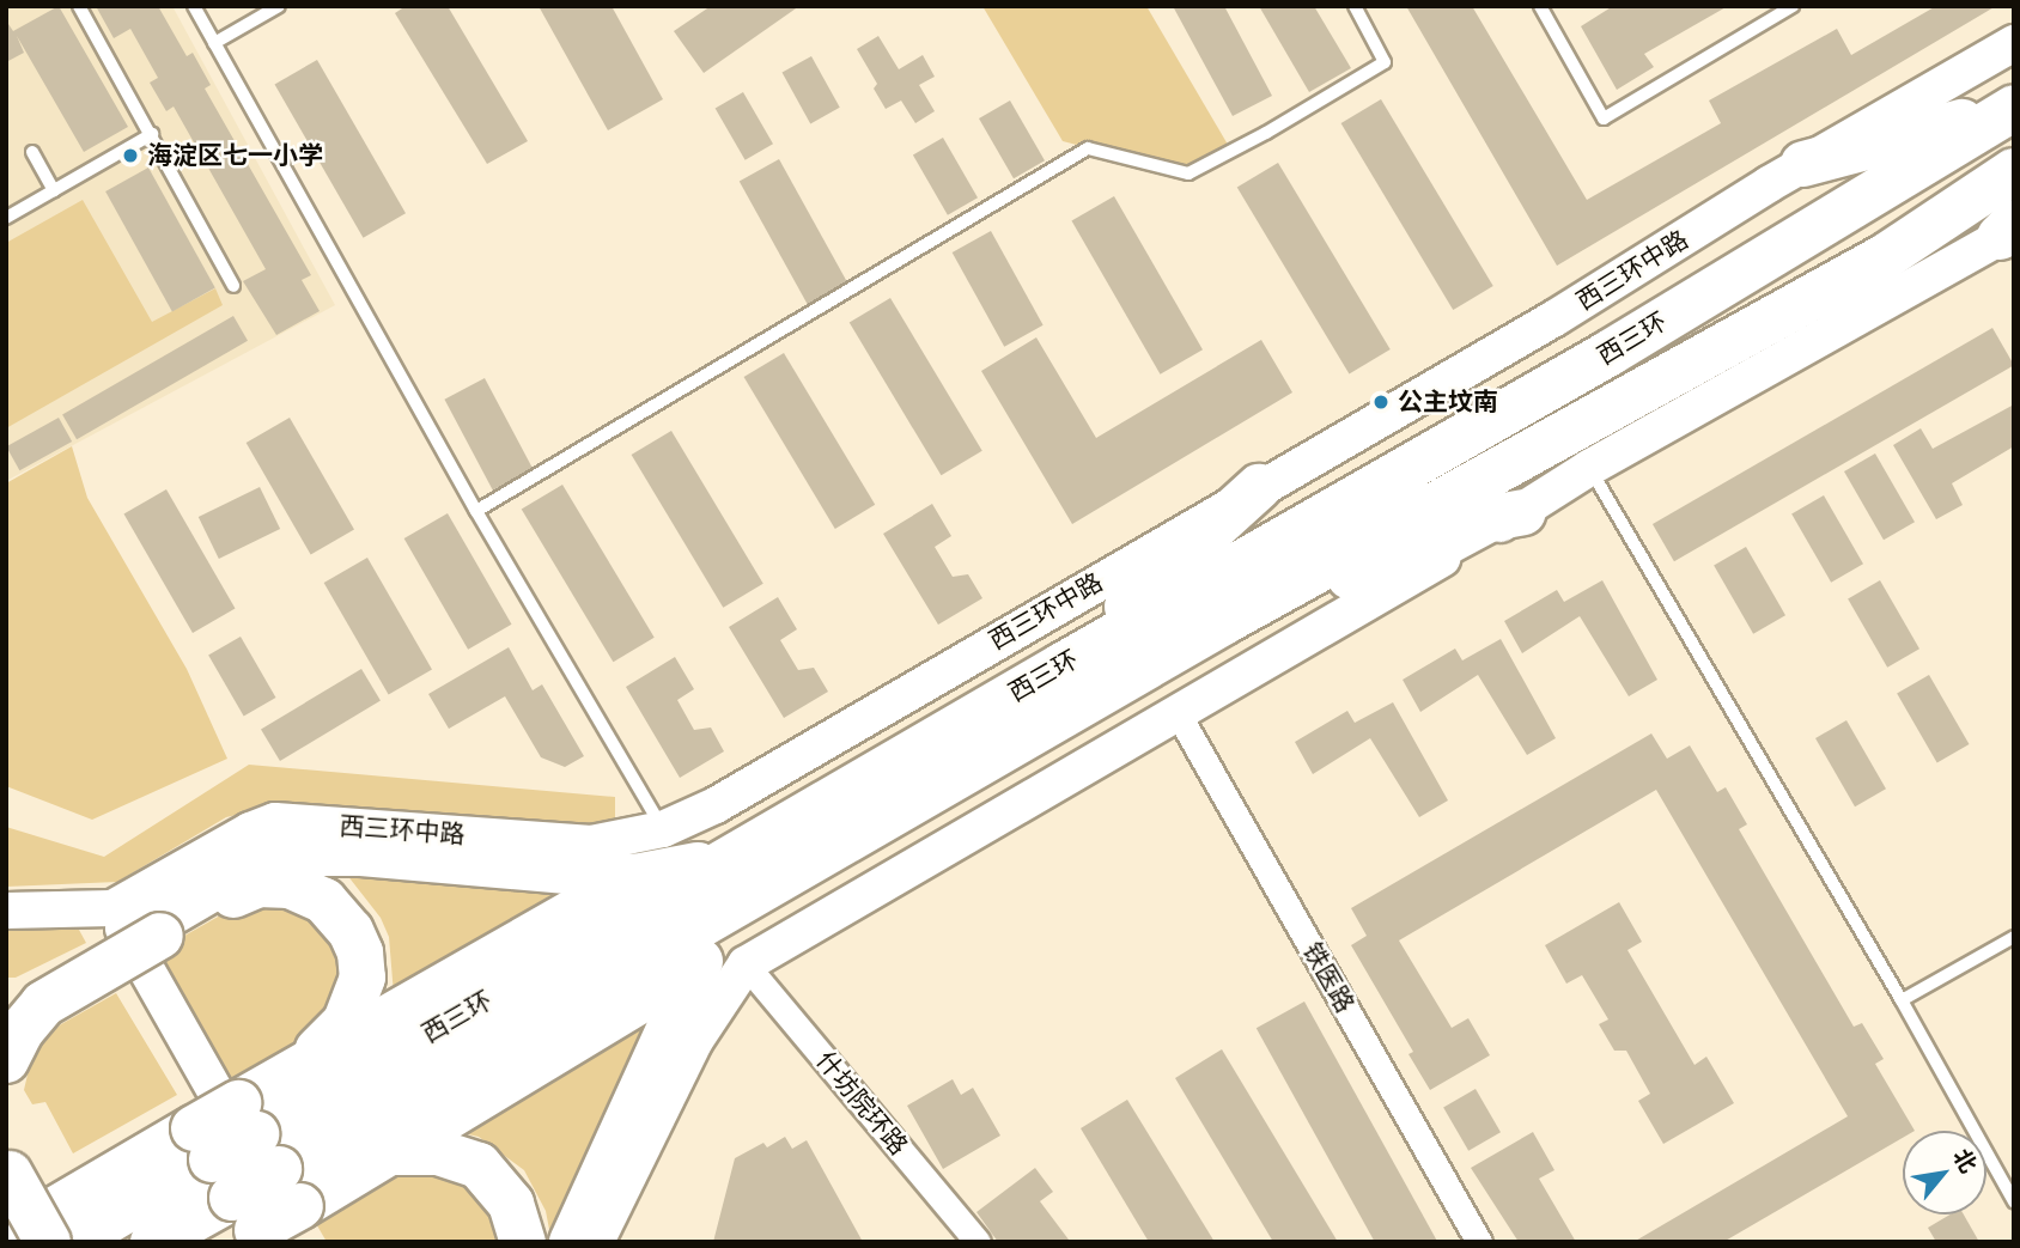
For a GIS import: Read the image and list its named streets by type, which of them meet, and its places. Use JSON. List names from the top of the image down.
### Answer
{
  "streets": {
    "highway": ["西三环"],
    "street": ["西三环中路", "铁医路", "什坊院环路"]
  },
  "places": ["海淀区七一小学", "公主坟南"],
  "north": "top right"
}
